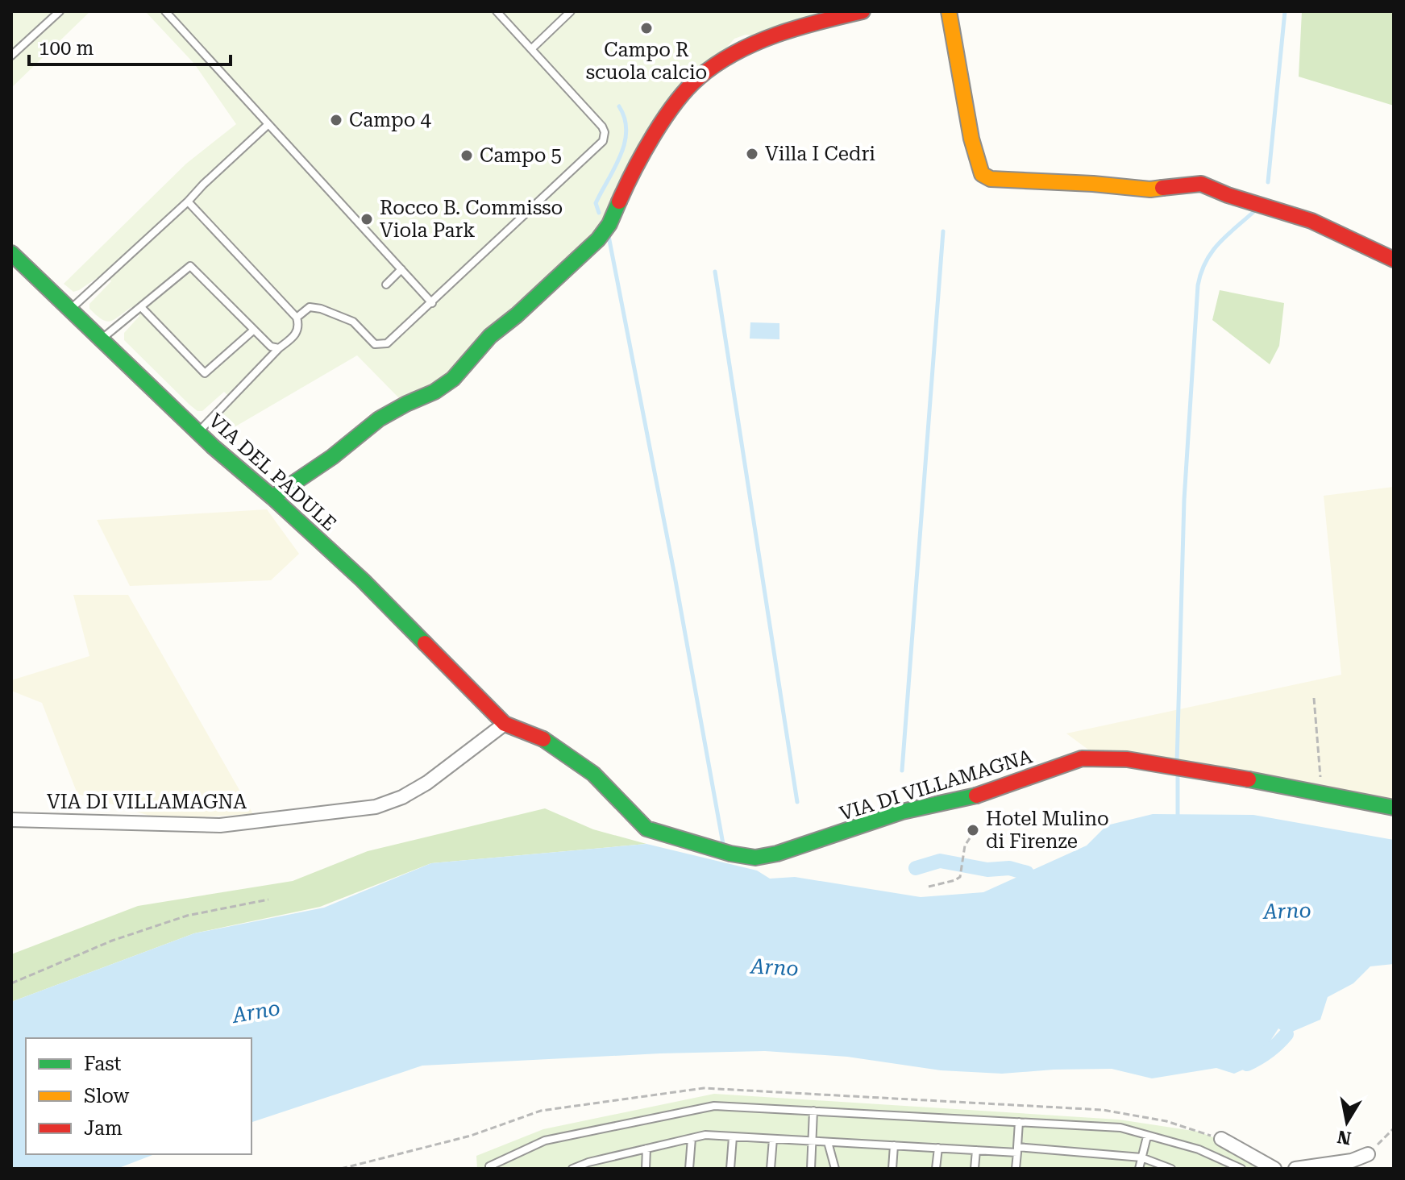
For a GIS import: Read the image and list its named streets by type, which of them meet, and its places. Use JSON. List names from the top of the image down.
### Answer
{
  "streets": {
    "street": ["VIA DEL PADULE", "VIA DI VILLAMAGNA"]
  },
  "crossings": [
    ["VIA DEL PADULE", "VIA DI VILLAMAGNA"]
  ],
  "water": ["Arno"],
  "places": [
    "Campo R scuola calcio",
    "Campo 4",
    "Villa I Cedri",
    "Campo 5",
    "Rocco B. Commisso Viola Park",
    "Hotel Mulino di Firenze"
  ],
  "legend": ["Fast", "Slow", "Jam"],
  "scale_bar": "100 m",
  "north": "bottom"
}
